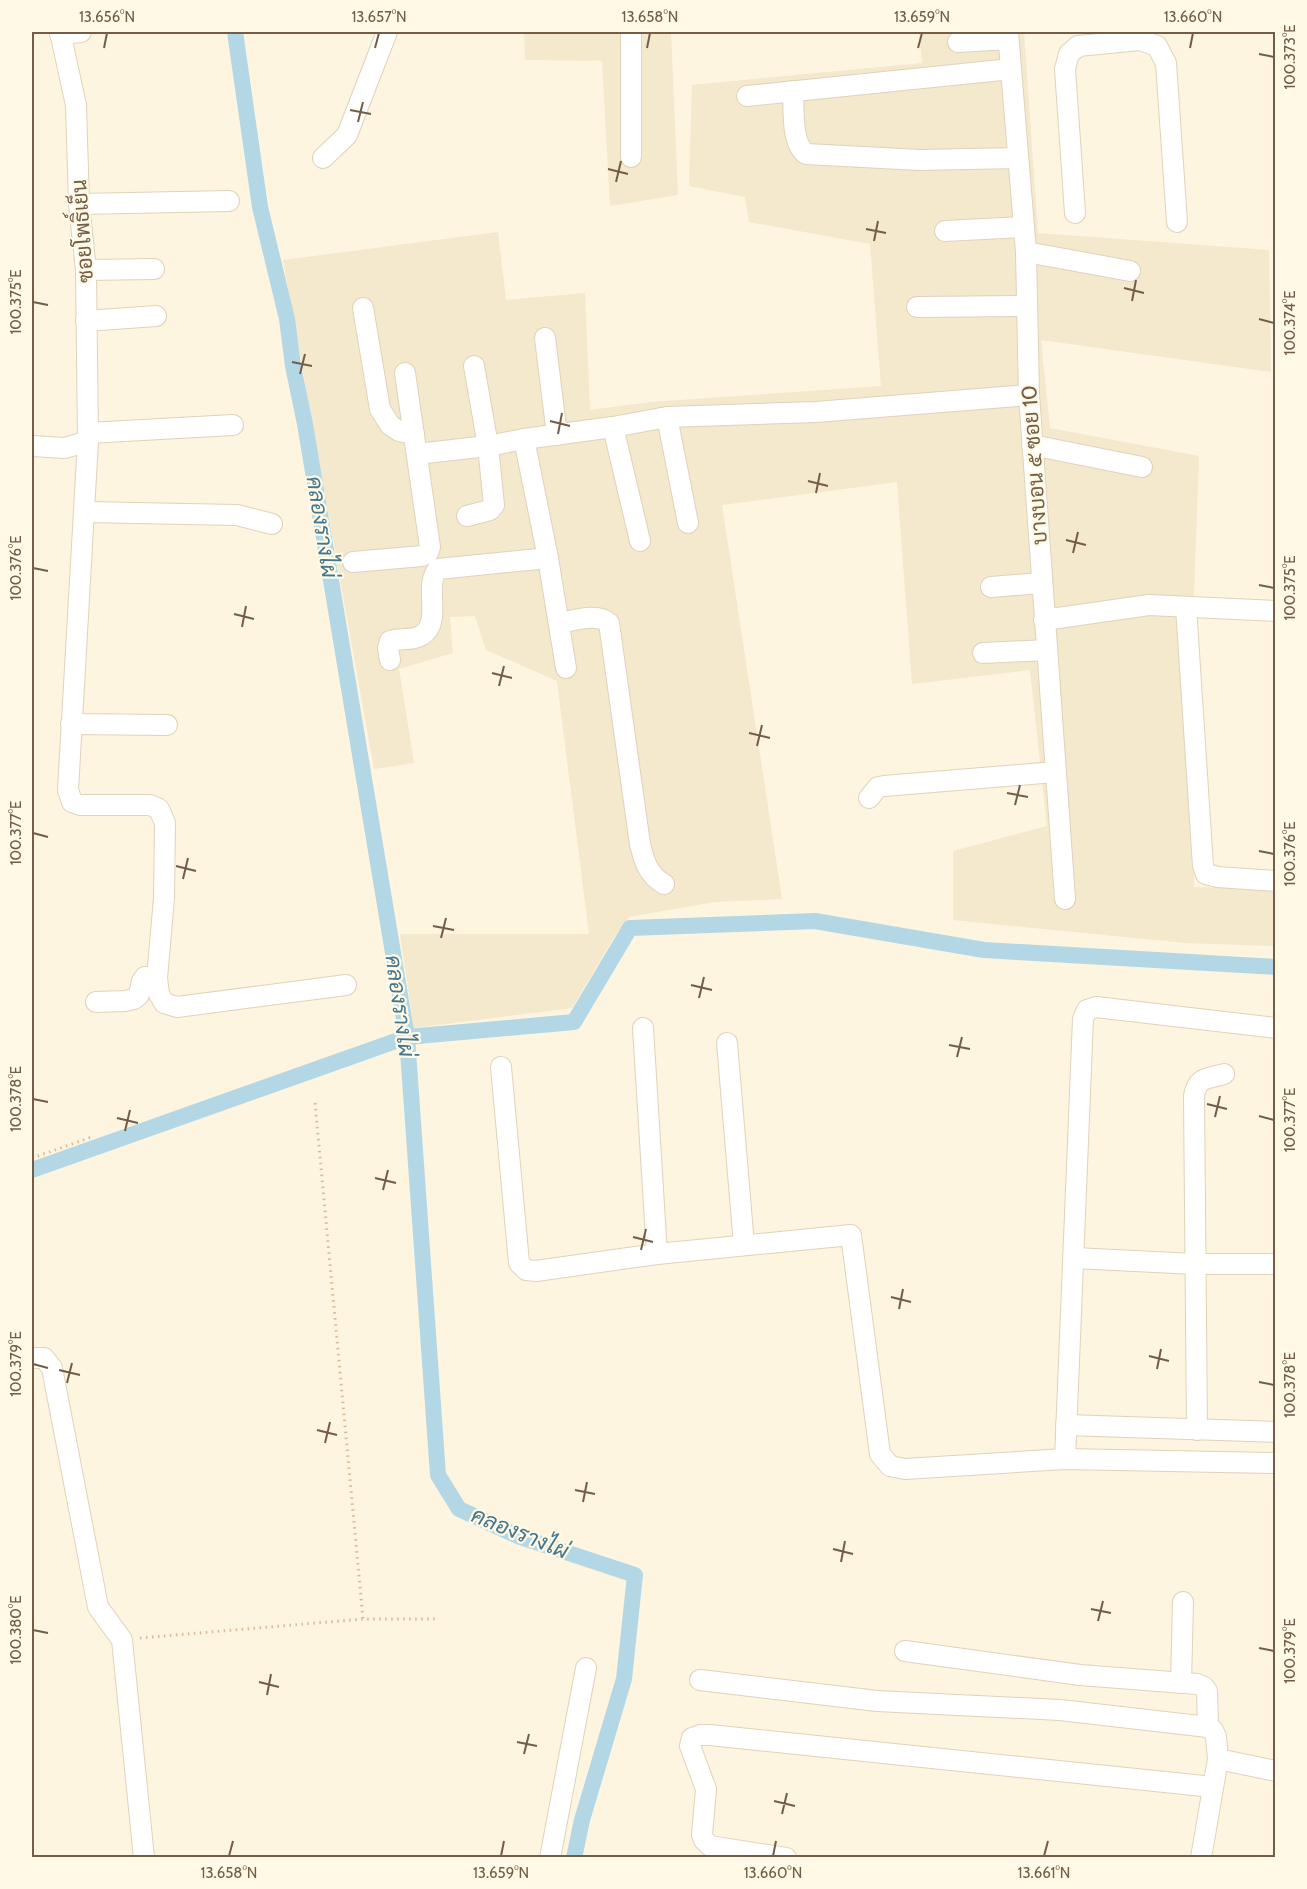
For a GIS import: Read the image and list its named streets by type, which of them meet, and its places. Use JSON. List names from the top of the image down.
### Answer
{
  "streets": {
    "street": ["ซอยโพธิ์เย็น", "บางบอน ๕ ซอย 10"]
  },
  "water": ["คลองรางไผ่"],
  "coordinates": [
    "13.656°N",
    "13.657°N",
    "13.658°N",
    "13.659°N",
    "13.660°N",
    "100.373°E",
    "100.375°E",
    "100.374°E",
    "100.376°E",
    "100.377°E",
    "100.378°E",
    "100.379°E",
    "100.380°E",
    "13.661°N"
  ]
}
